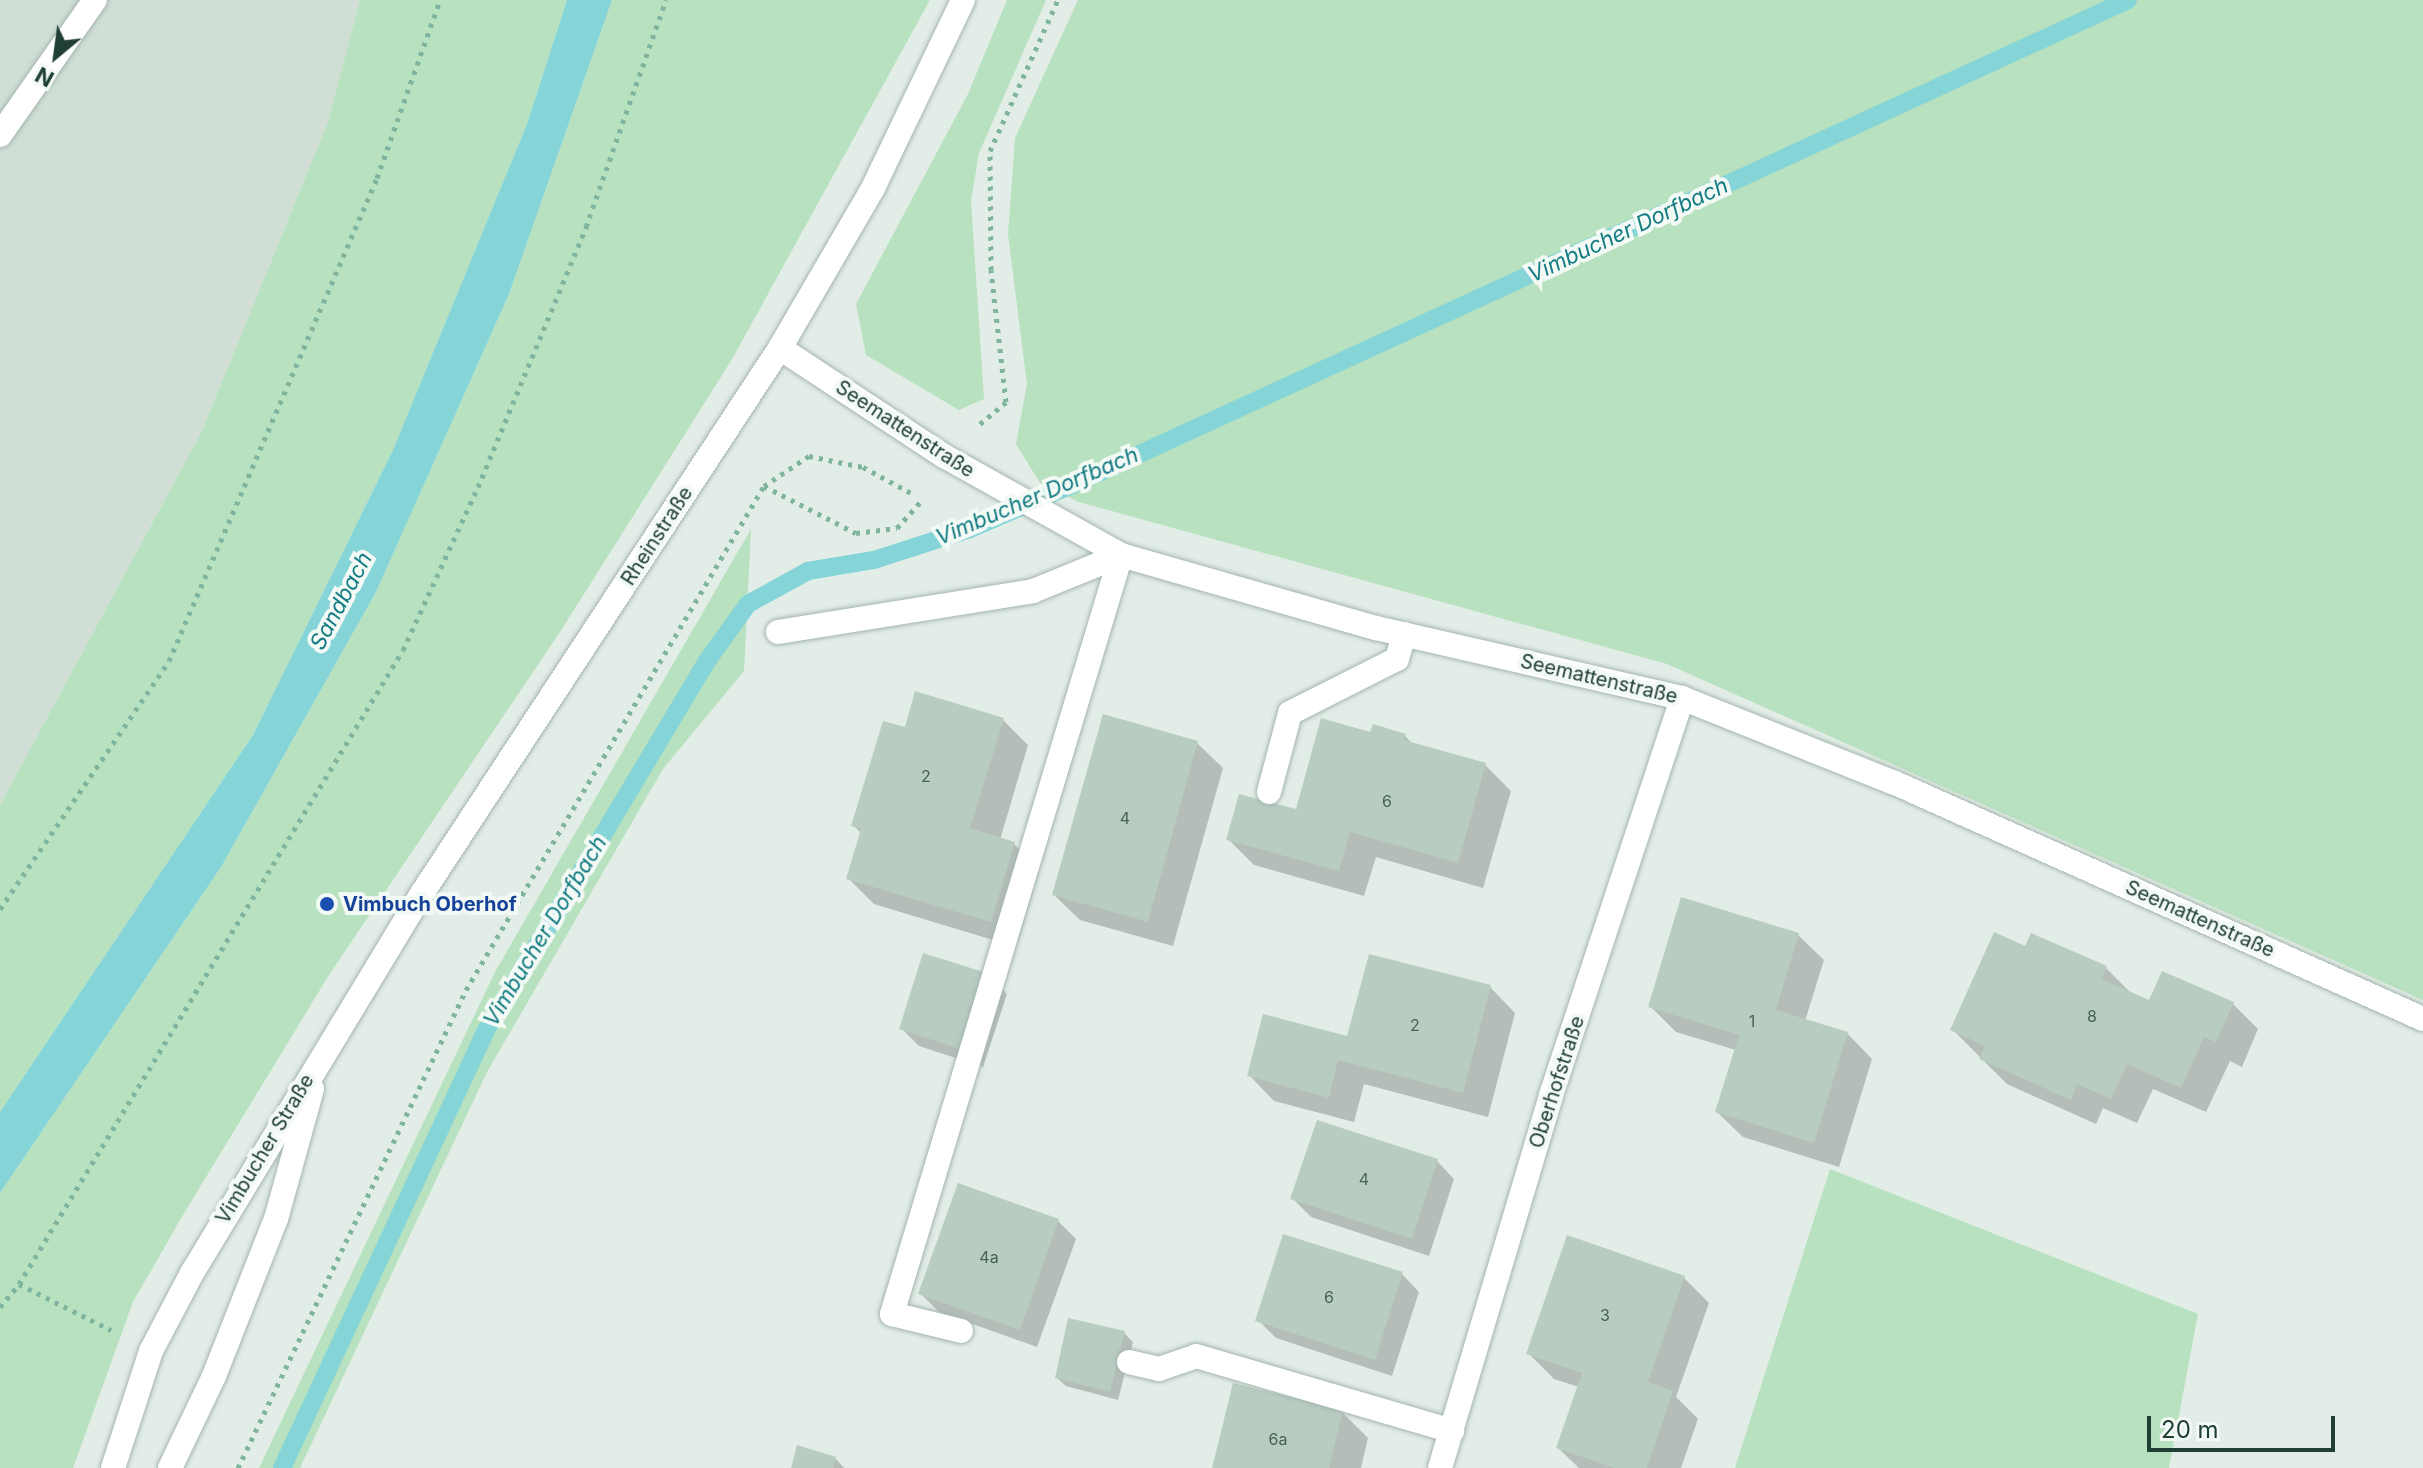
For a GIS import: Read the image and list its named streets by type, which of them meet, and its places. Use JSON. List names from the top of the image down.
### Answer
{
  "streets": {
    "street": [
      "Seemattenstraße",
      "Rheinstraße",
      "Oberhofstraße",
      "Vimbucher Straße"
    ]
  },
  "crossings": [
    ["Seemattenstraße", "Rheinstraße"],
    ["Seemattenstraße", "Oberhofstraße"],
    ["Rheinstraße", "Vimbucher Straße"]
  ],
  "water": ["Vimbucher Dorfbach", "Sandbach"],
  "places": ["Vimbuch Oberhof"],
  "house_numbers": [
    "2",
    "6",
    "4",
    "8",
    "1",
    "2",
    "4",
    "4a",
    "6",
    "3",
    "6a"
  ],
  "scale_bar": "20 m",
  "north": "bottom left"
}
